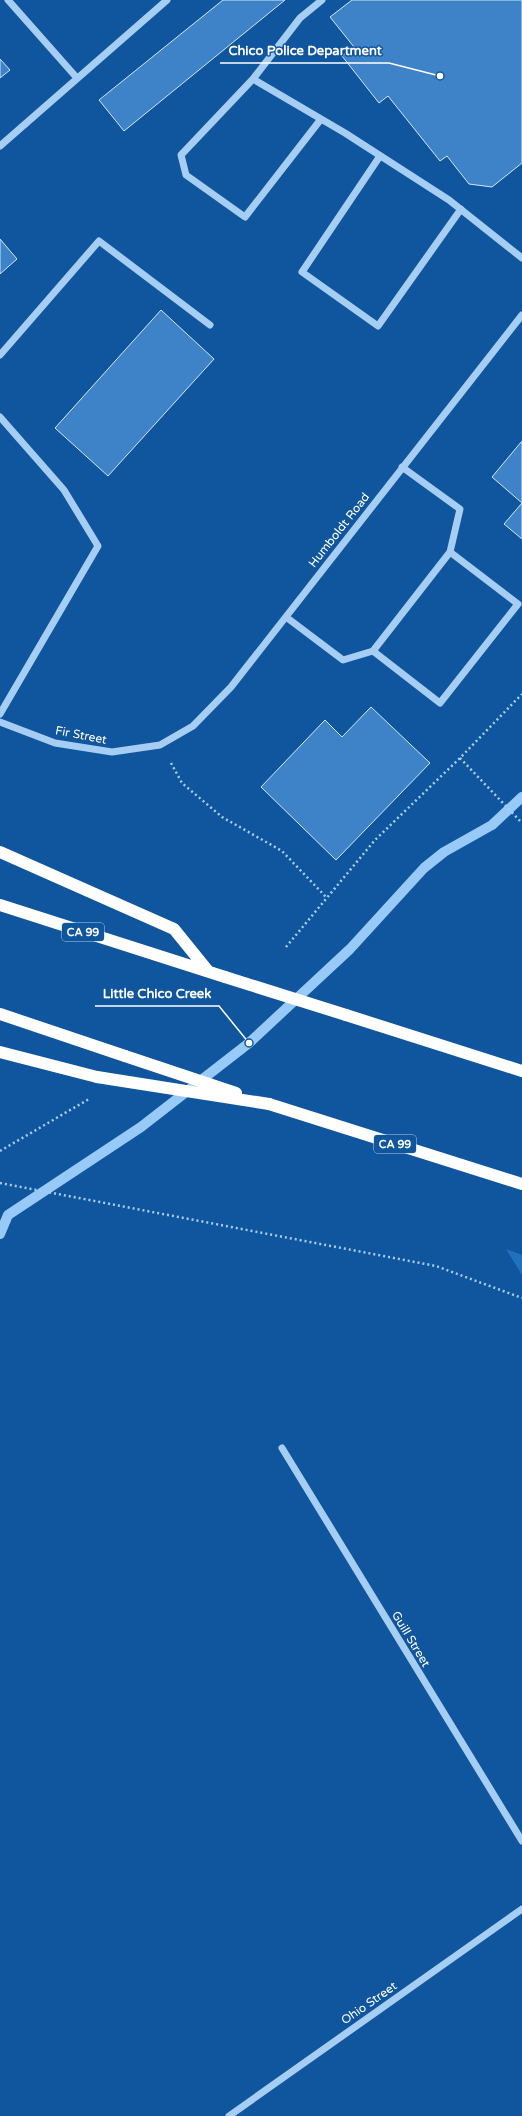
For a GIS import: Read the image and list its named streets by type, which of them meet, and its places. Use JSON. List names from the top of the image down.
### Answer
{
  "streets": {
    "highway": ["CA 99"],
    "street": [
      "Humboldt Road",
      "Fir Street",
      "Guill Street",
      "Ohio Street"
    ]
  },
  "crossings": [
    ["Humboldt Road", "Fir Street"]
  ],
  "places": ["Chico Police Department", "Little Chico Creek"]
}
